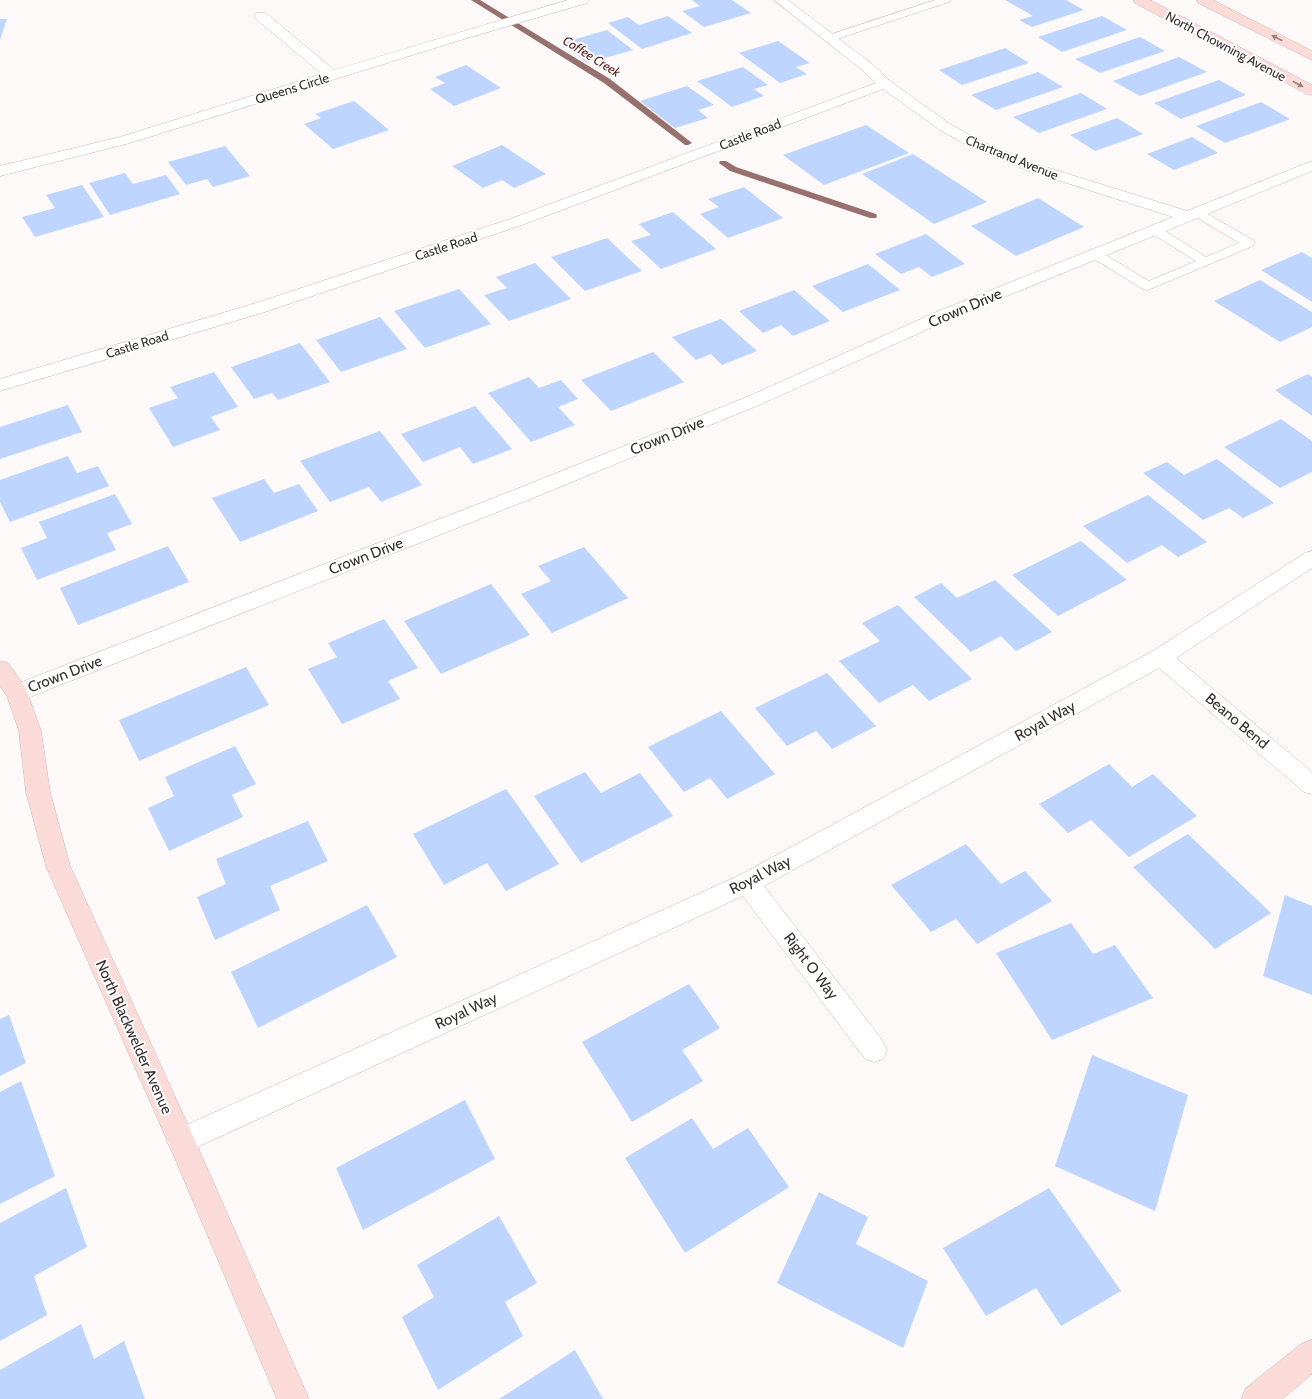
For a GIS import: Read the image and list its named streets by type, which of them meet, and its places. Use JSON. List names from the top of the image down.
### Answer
{
  "streets": {
    "street": [
      "North Chowning Avenue",
      "Queens Circle",
      "Castle Road",
      "Chartrand Avenue",
      "Crown Drive",
      "Royal Way",
      "Beano Bend",
      "Right O Way",
      "North Blackwelder Avenue"
    ]
  },
  "crossings": [
    ["Castle Road", "Chartrand Avenue"],
    ["Chartrand Avenue", "Crown Drive"],
    ["Crown Drive", "North Blackwelder Avenue"],
    ["Royal Way", "Beano Bend"],
    ["Royal Way", "Right O Way"],
    ["Royal Way", "North Blackwelder Avenue"]
  ],
  "water": ["Coffee Creek"]
}
